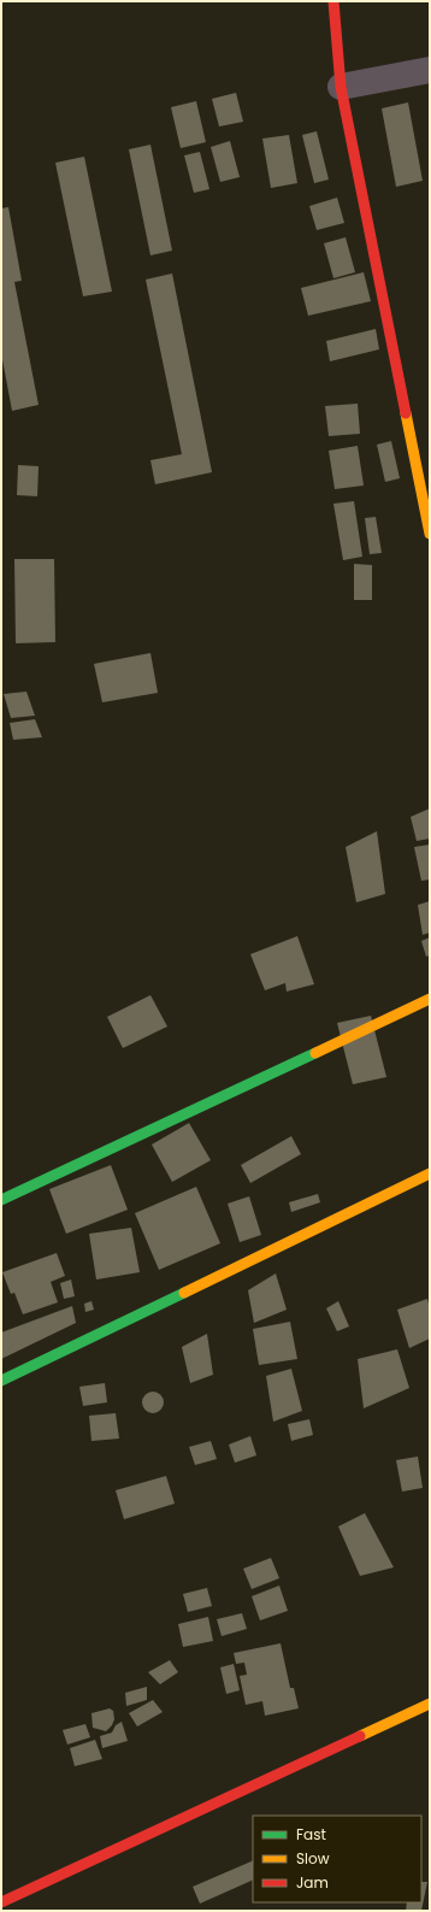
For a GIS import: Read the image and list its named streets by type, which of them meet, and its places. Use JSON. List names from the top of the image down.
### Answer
{
  "legend": ["Fast", "Slow", "Jam"]
}
